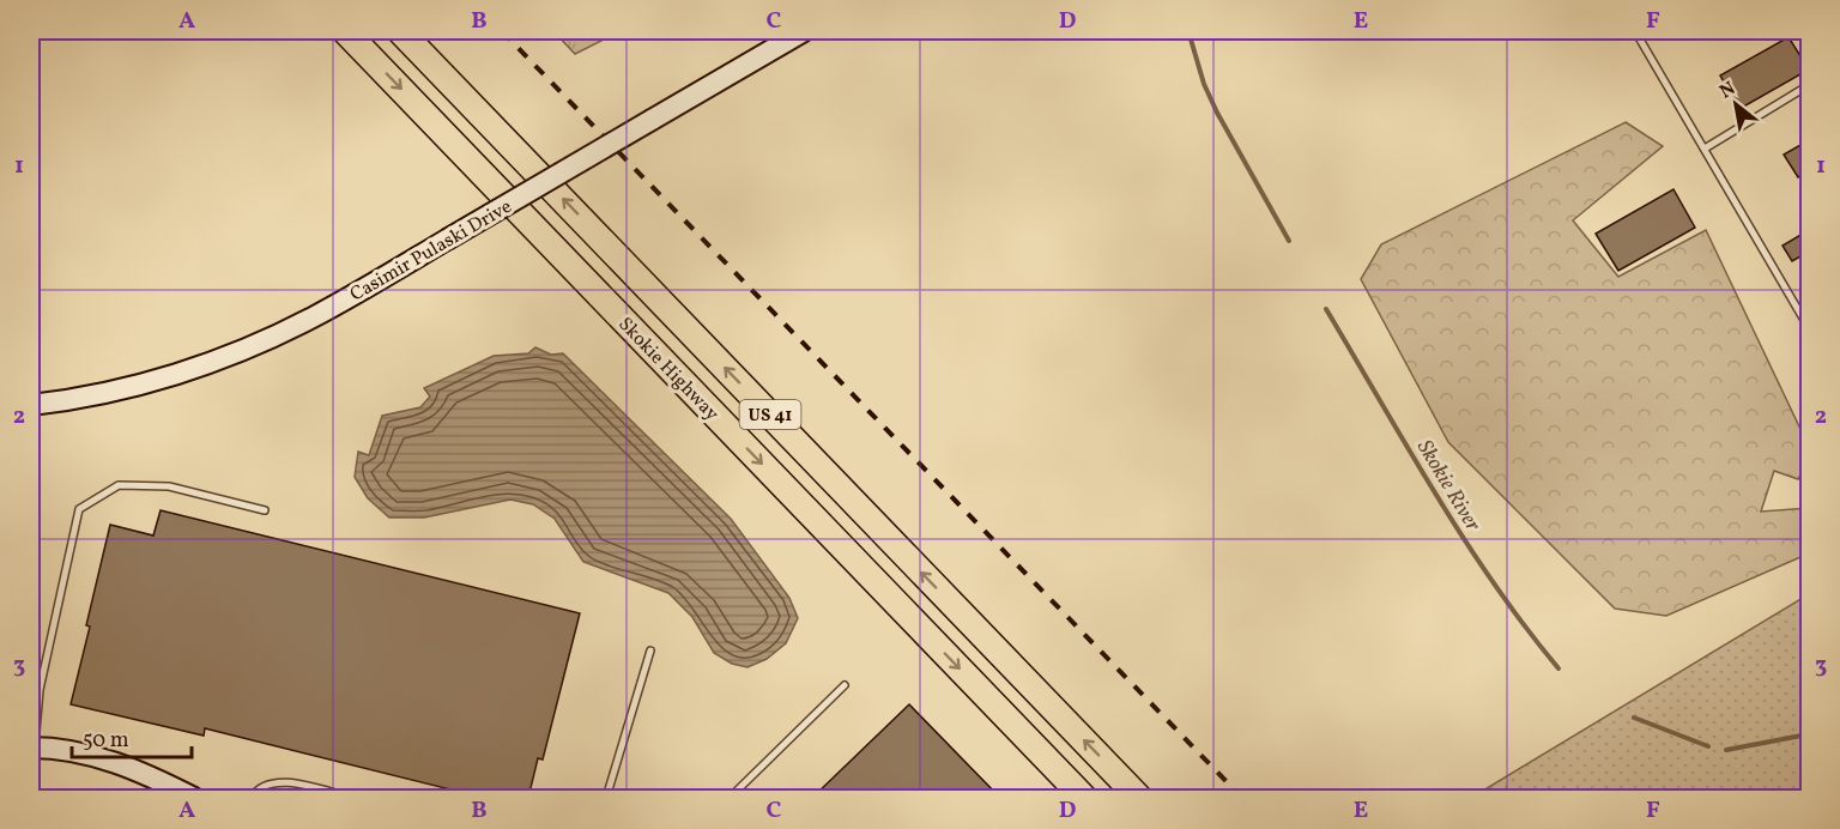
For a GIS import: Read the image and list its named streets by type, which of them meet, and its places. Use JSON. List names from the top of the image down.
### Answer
{
  "streets": {
    "highway": ["Skokie Highway", "US 41"],
    "street": ["Casimir Pulaski Drive"]
  },
  "water": ["Skokie River"],
  "scale_bar": "50 m",
  "north": "top left",
  "grid": {
    "columns": [
      "A",
      "B",
      "C",
      "D",
      "E",
      "F"
    ],
    "rows": ["1", "2", "3"]
  }
}
